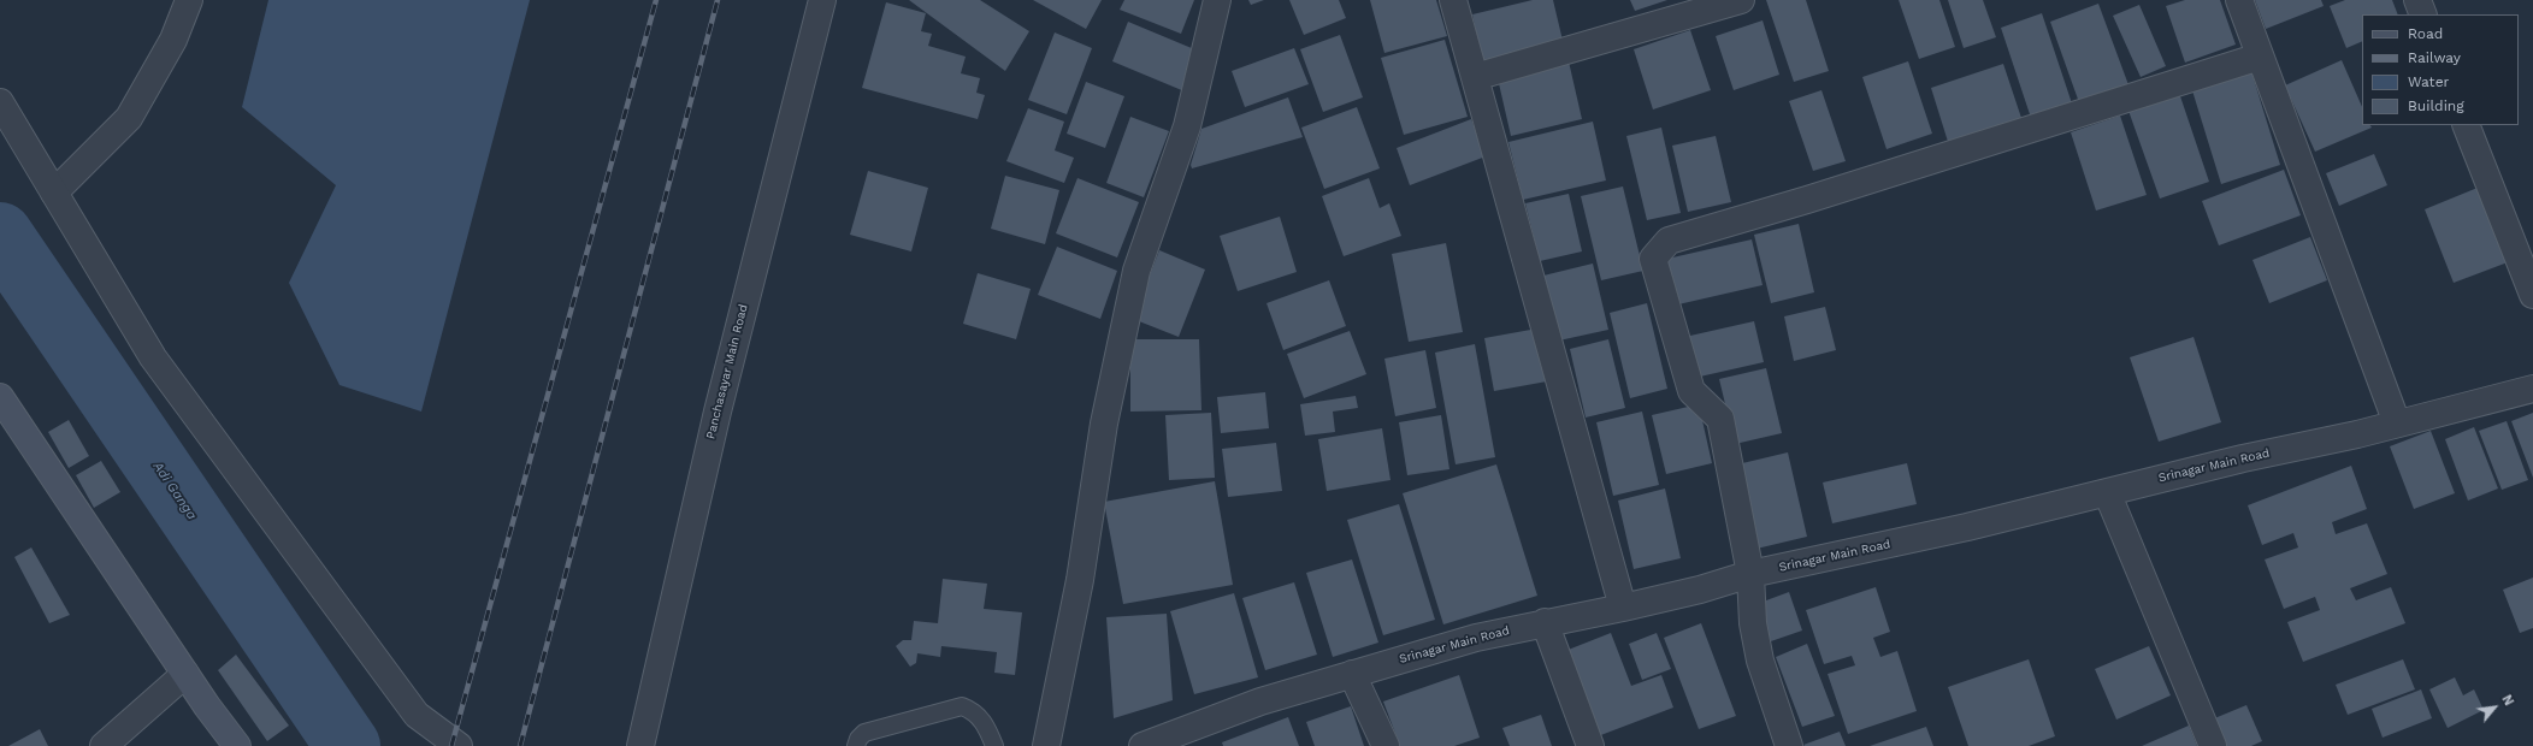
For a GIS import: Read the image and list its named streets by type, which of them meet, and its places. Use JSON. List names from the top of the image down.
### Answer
{
  "streets": {
    "street": ["Panchasayar Main Road", "Srinagar Main Road"]
  },
  "water": ["Adi Ganga"],
  "legend": [
    "Road",
    "Railway",
    "Water",
    "Building"
  ],
  "north": "top right"
}
